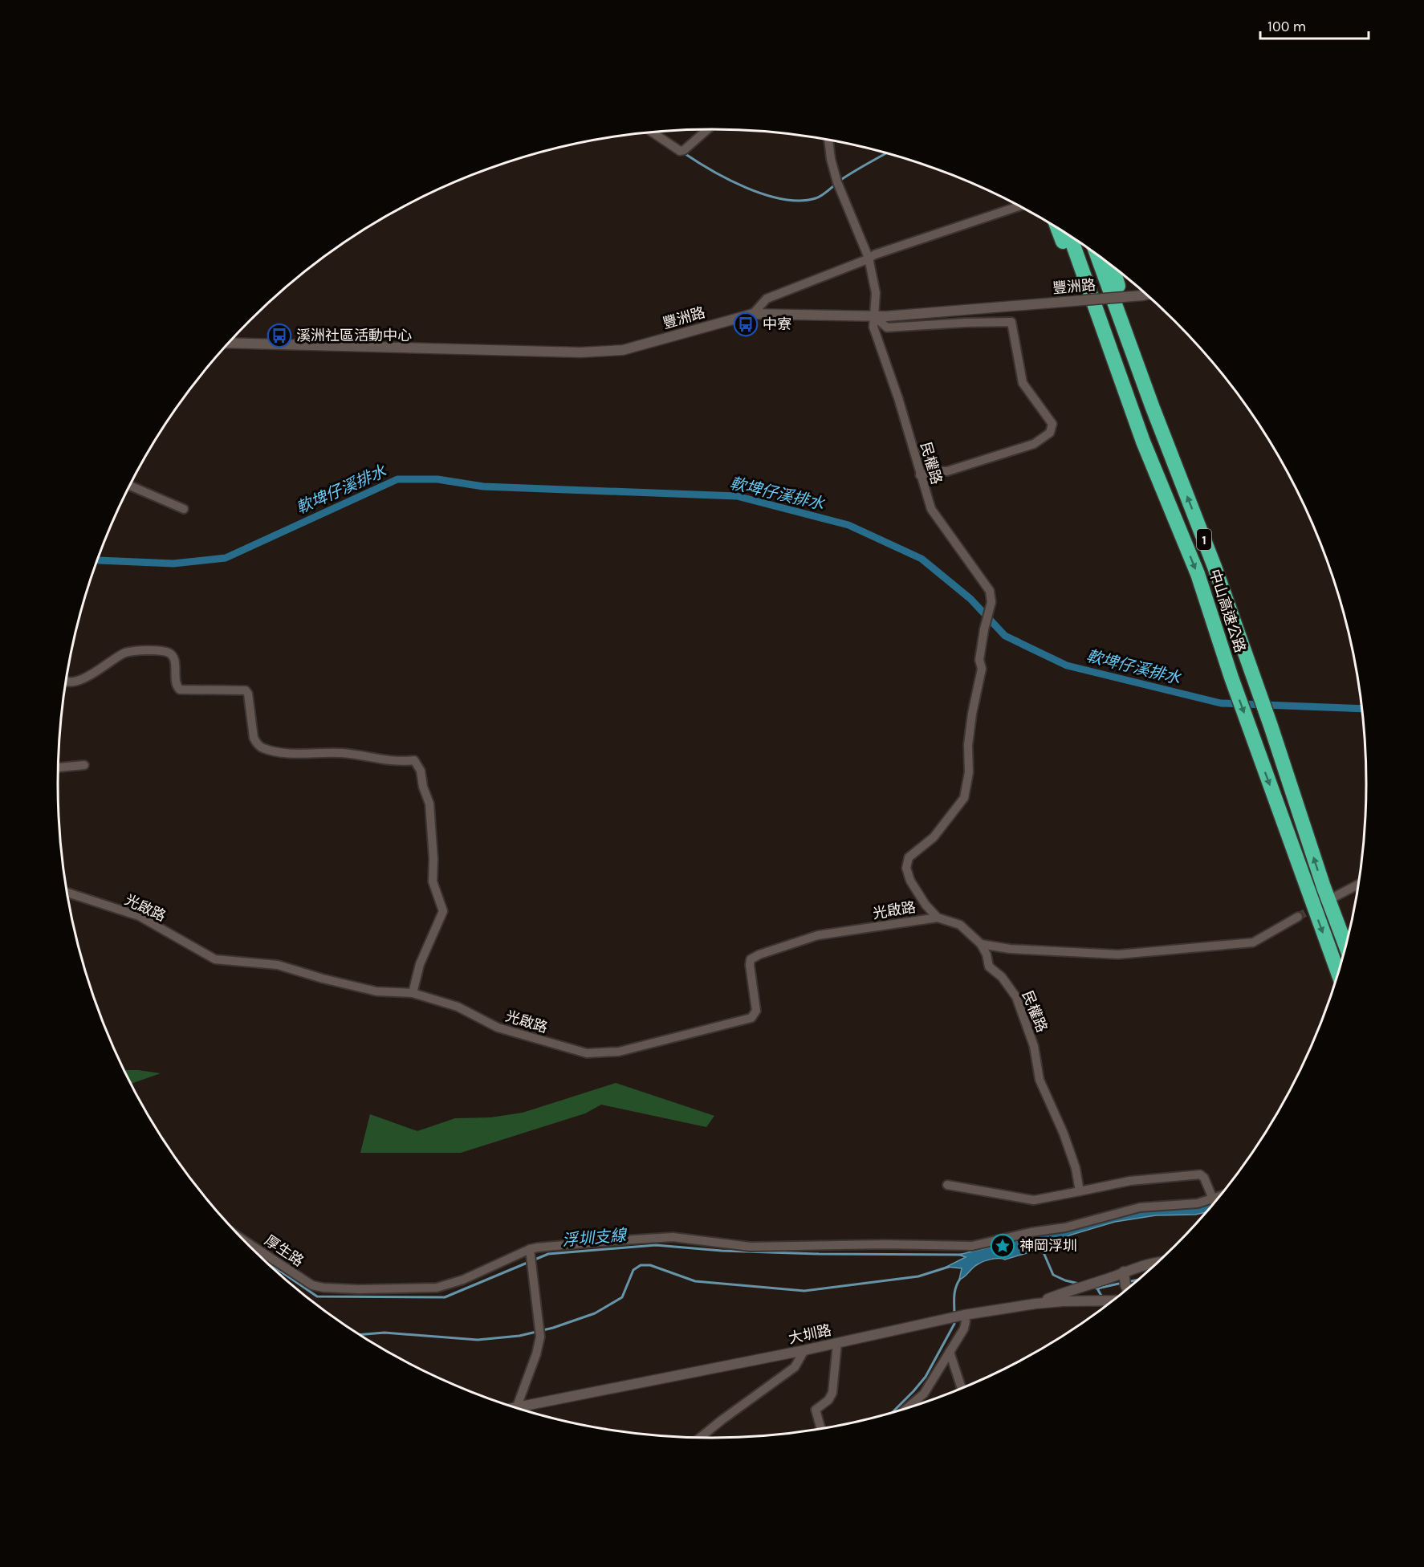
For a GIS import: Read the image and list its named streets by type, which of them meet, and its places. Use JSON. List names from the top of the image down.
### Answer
{
  "streets": {
    "highway": ["1", "中山高速公路"],
    "street": [
      "豐洲路",
      "民權路",
      "光啟路",
      "厚生路",
      "大圳路"
    ]
  },
  "crossings": [
    ["豐洲路", "民權路"],
    ["民權路", "光啟路"]
  ],
  "water": ["軟埤仔溪排水", "浮圳支線"],
  "places": {
    "bus stop": ["中寮", "溪洲社區活動中心"],
    "place": ["神岡浮圳"]
  },
  "scale_bar": "100 m"
}
